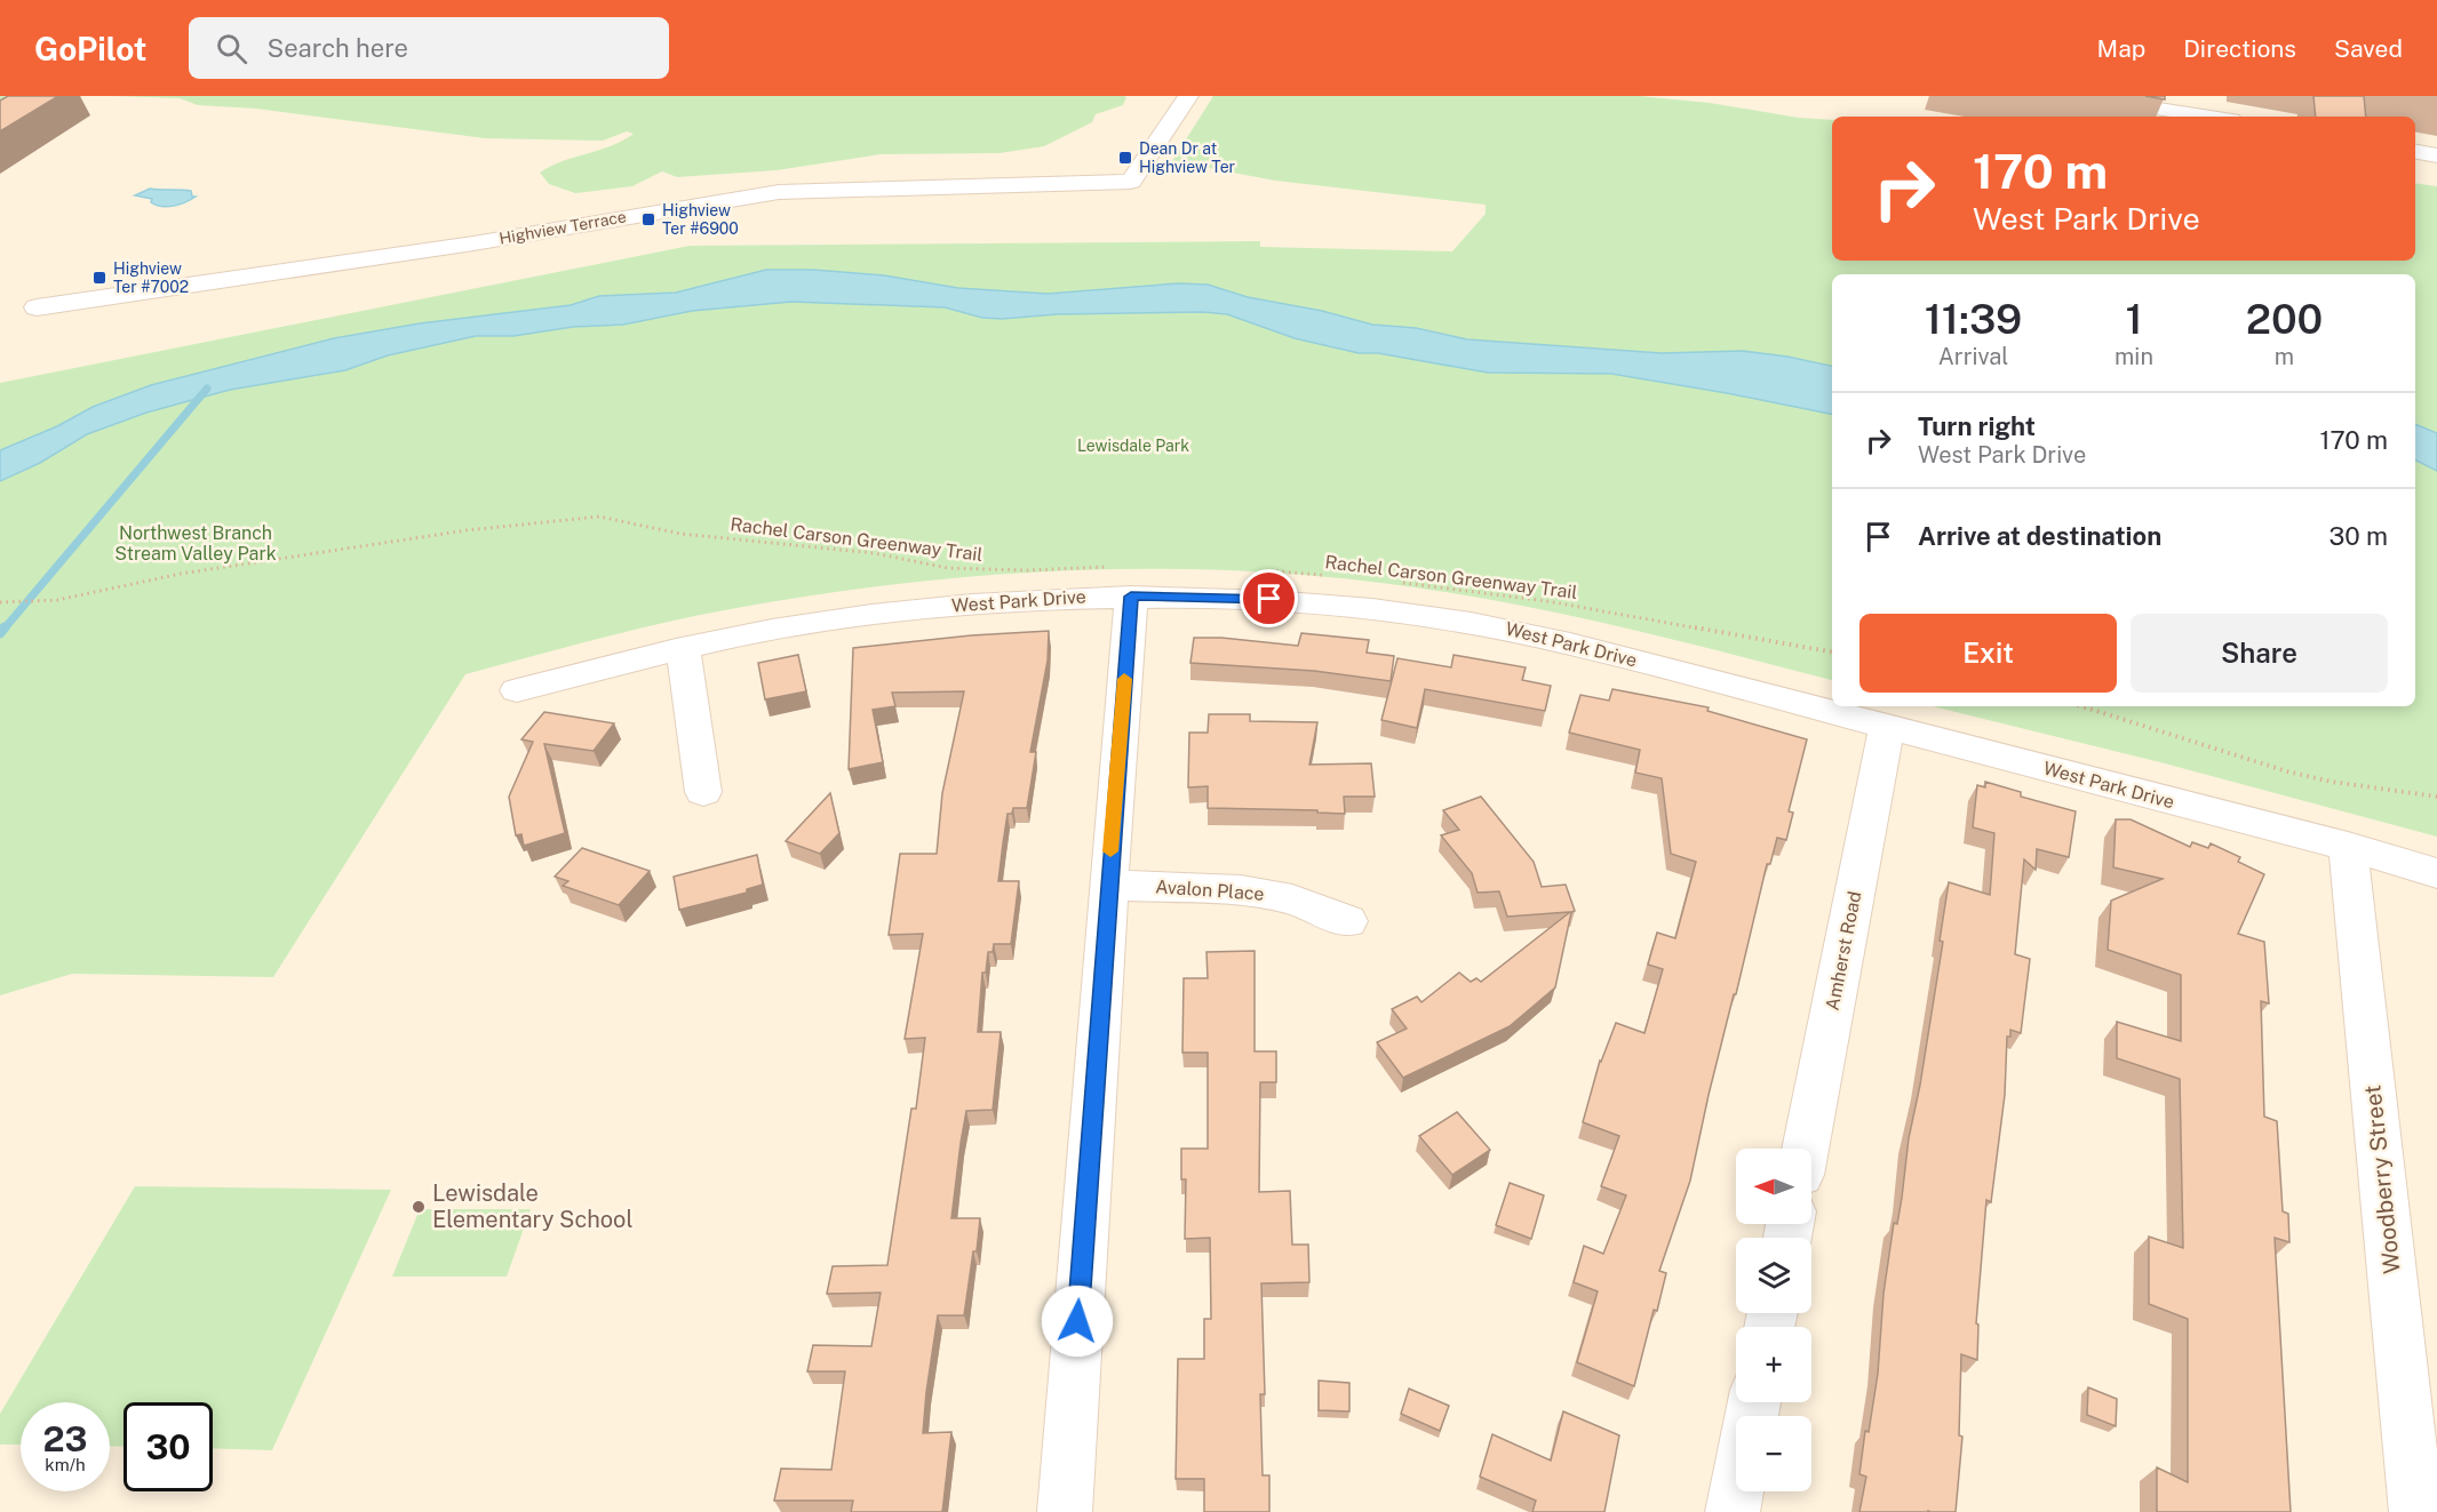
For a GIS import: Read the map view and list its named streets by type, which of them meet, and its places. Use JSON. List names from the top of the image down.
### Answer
{
  "streets": {
    "street": [
      "Highview Terrace",
      "West Park Drive",
      "Avalon Place",
      "Amherst Road",
      "Woodberry Street"
    ],
    "path": ["Rachel Carson Greenway Trail"]
  },
  "crossings": [
    ["Rachel Carson Greenway Trail", "West Park Drive"],
    ["West Park Drive", "Amherst Road"],
    ["West Park Drive", "Woodberry Street"]
  ],
  "parks": ["Lewisdale Park", "Northwest Branch Stream Valley Park"],
  "places": {
    "transit": ["Dean Dr at Highview Ter", "Highview Ter #6900", "Highview Ter #7002"],
    "other": ["Lewisdale Elementary School"]
  },
  "north": "left",
  "page": {
    "header": "GoPilot",
    "search": "Search here",
    "nav": ["Map", "Directions", "Saved"],
    "turn": ["170 m", "West Park Drive"],
    "eta": [
      "11:39",
      "Arrival",
      "1",
      "min",
      "200",
      "m"
    ],
    "list": [
      {
        "name": "Turn right",
        "note": "West Park Drive",
        "value": "170 m"
      },
      {
        "name": "Arrive at destination",
        "value": "30 m"
      }
    ],
    "buttons": ["Exit", "Share"],
    "map_buttons": ["+", "−"],
    "speed": "23 km/h",
    "limit": "30"
  }
}
